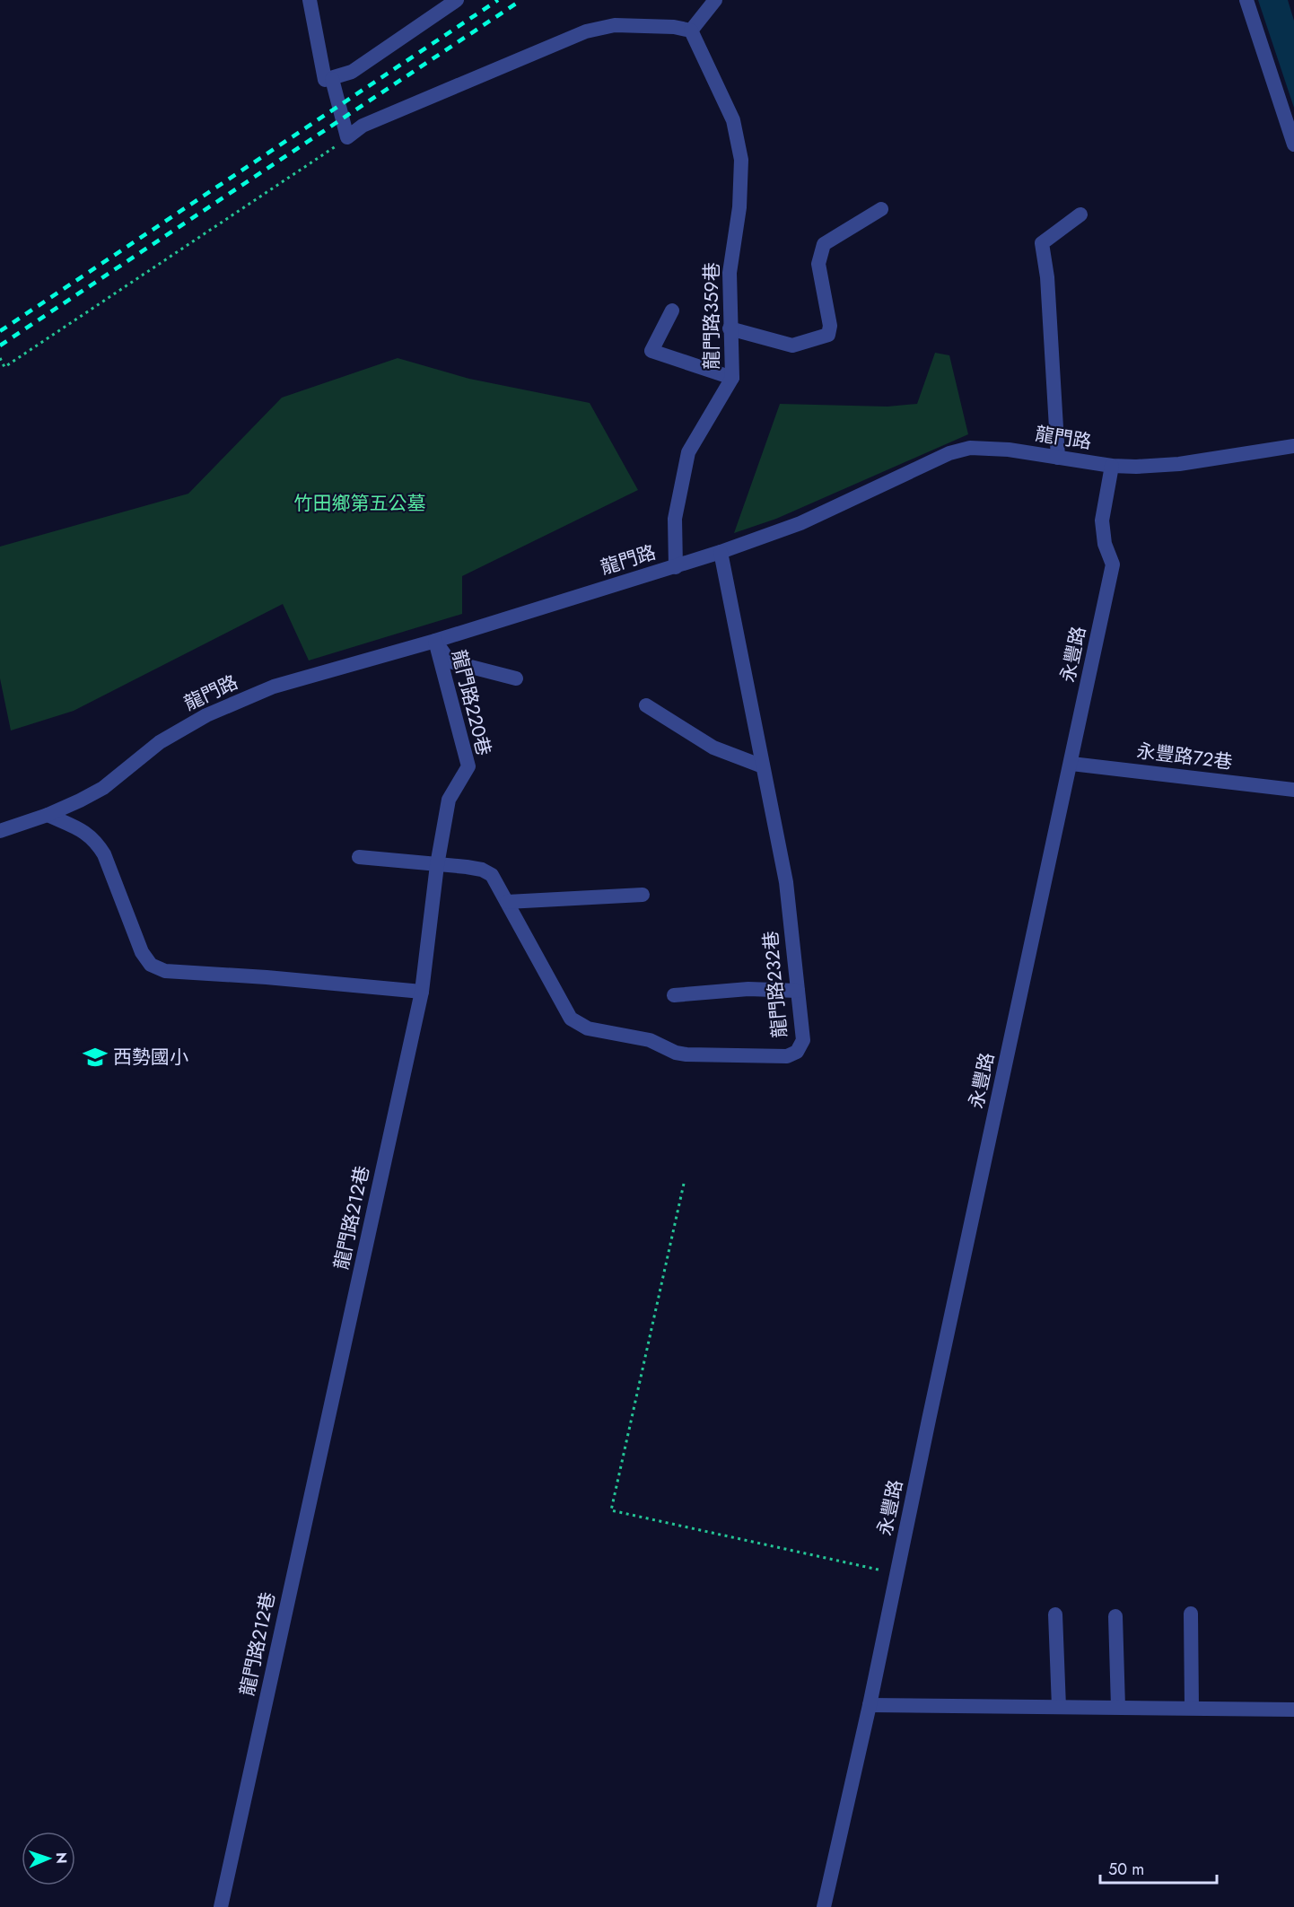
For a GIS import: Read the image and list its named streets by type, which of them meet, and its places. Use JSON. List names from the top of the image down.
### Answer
{
  "streets": {
    "street": [
      "龍門路359巷",
      "龍門路",
      "永豐路",
      "龍門路220巷",
      "永豐路72巷",
      "龍門路232巷",
      "龍門路212巷"
    ]
  },
  "crossings": [
    ["龍門路359巷", "龍門路"],
    ["龍門路", "永豐路"],
    ["龍門路", "龍門路220巷"],
    ["龍門路", "龍門路232巷"],
    ["永豐路", "永豐路72巷"],
    ["龍門路220巷", "龍門路212巷"]
  ],
  "parks": ["竹田鄉第五公墓"],
  "places": {
    "school or university": ["西勢國小"]
  },
  "scale_bar": "50 m",
  "north": "right"
}
